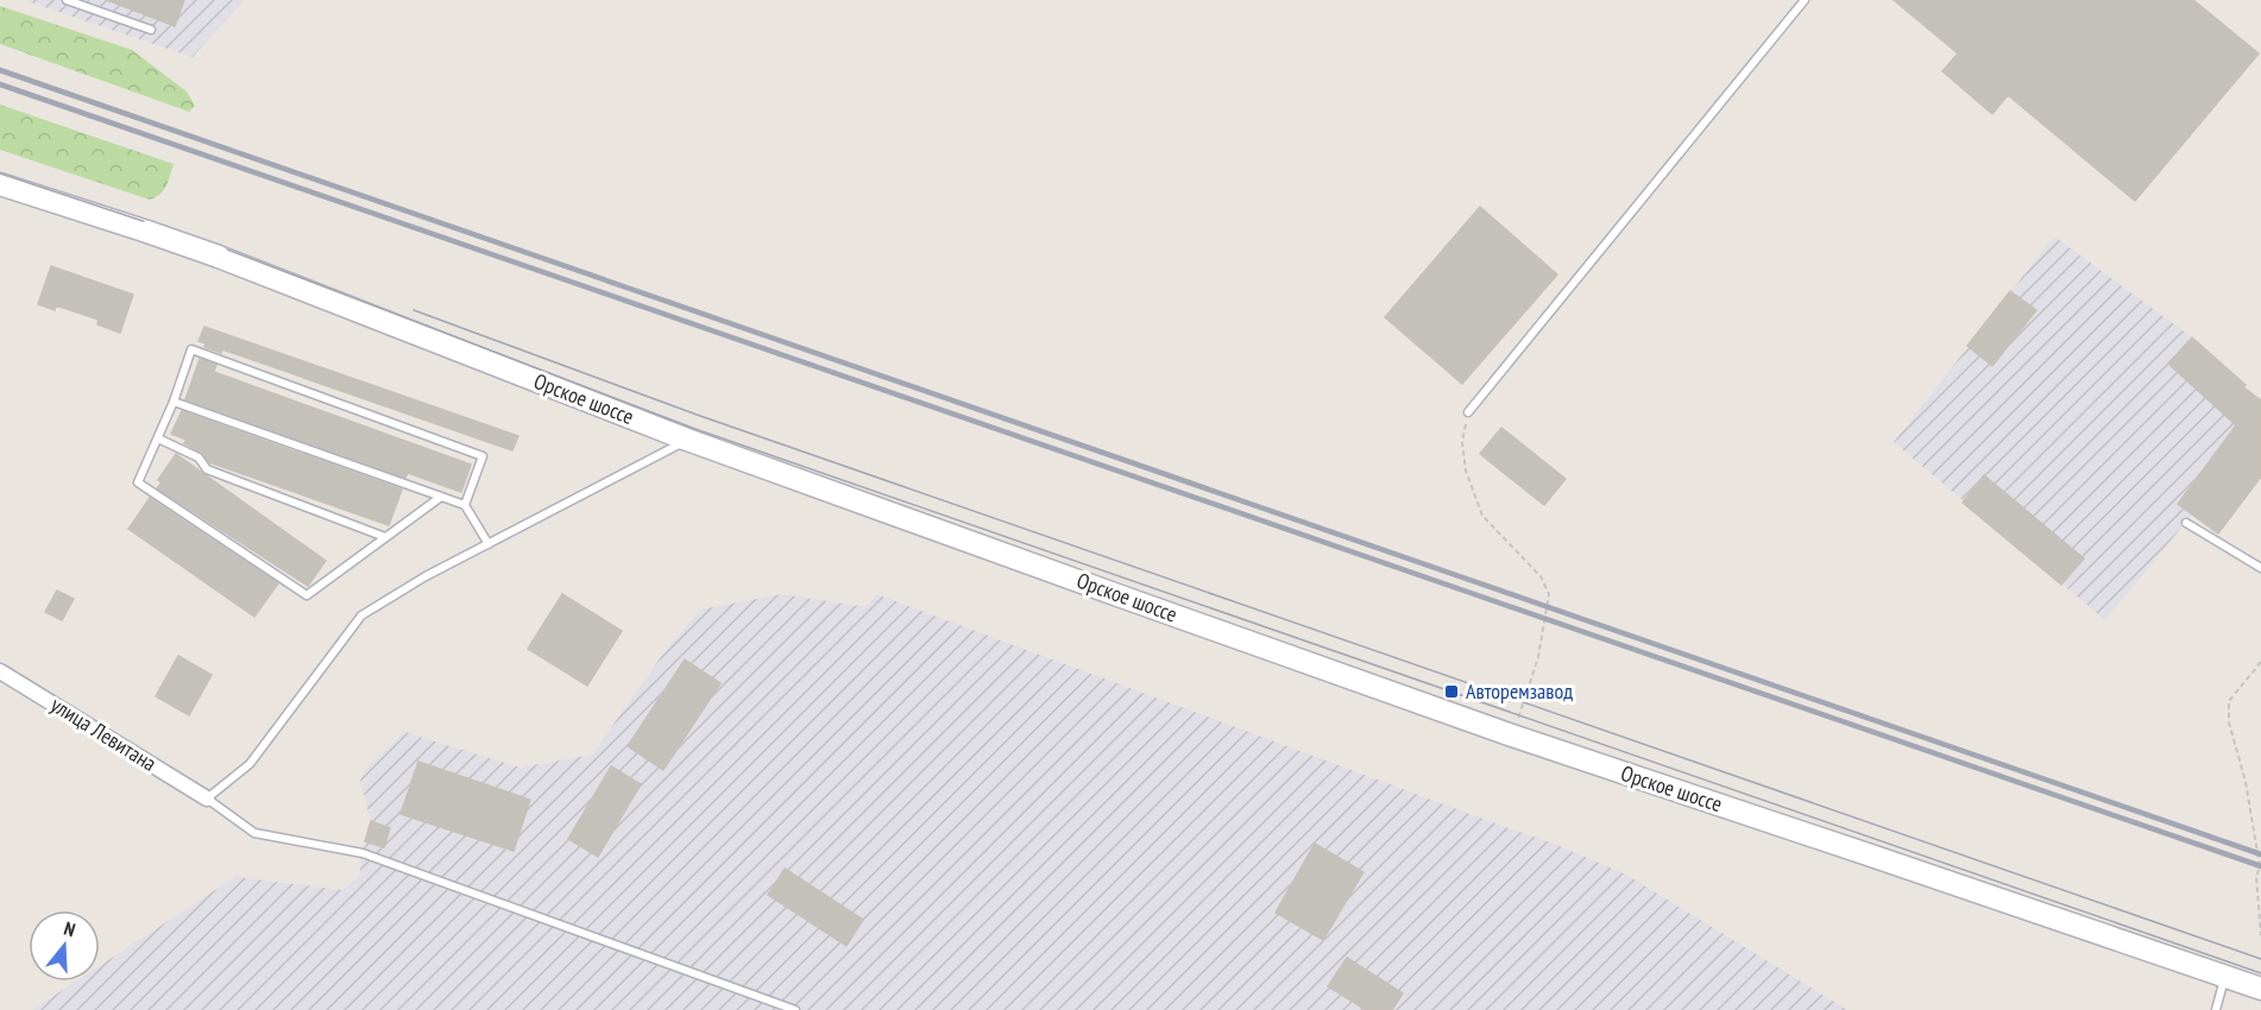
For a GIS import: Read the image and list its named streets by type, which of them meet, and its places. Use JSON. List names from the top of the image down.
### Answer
{
  "streets": {
    "street": ["Орское шоссе", "улица Левитана"]
  },
  "places": {
    "transit": ["Авторемзавод"]
  },
  "north": "top"
}
